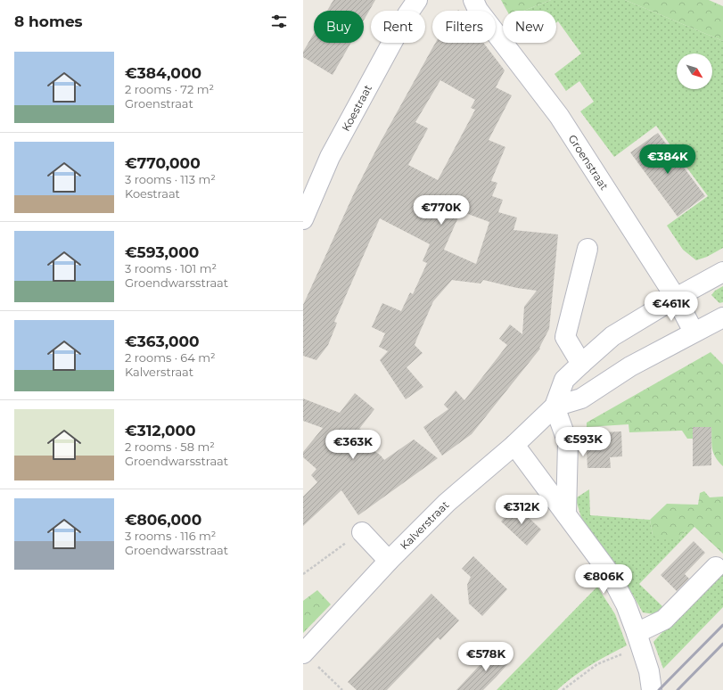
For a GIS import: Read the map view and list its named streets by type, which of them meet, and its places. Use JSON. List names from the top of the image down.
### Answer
{
  "streets": {
    "street": ["Koestraat", "Groenstraat", "Kalverstraat"]
  },
  "crossings": [
    ["Groenstraat", "Kalverstraat"]
  ],
  "north": "bottom right",
  "page": {
    "heading": "8 homes",
    "chip": [
      "Buy",
      "Rent",
      "Filters",
      "New"
    ],
    "list": [
      {
        "name": "€384,000",
        "note": "2 rooms · 72 m² · Groenstraat"
      },
      {
        "name": "€770,000",
        "note": "3 rooms · 113 m² · Koestraat"
      },
      {
        "name": "€593,000",
        "note": "3 rooms · 101 m² · Groendwarsstraat"
      },
      {
        "name": "€363,000",
        "note": "2 rooms · 64 m² · Kalverstraat"
      },
      {
        "name": "€312,000",
        "note": "2 rooms · 58 m² · Groendwarsstraat"
      },
      {
        "name": "€806,000",
        "note": "3 rooms · 116 m² · Groendwarsstraat"
      }
    ],
    "price": [
      "€384K",
      "€770K",
      "€461K",
      "€593K",
      "€363K",
      "€312K",
      "€806K",
      "€578K"
    ]
  }
}
